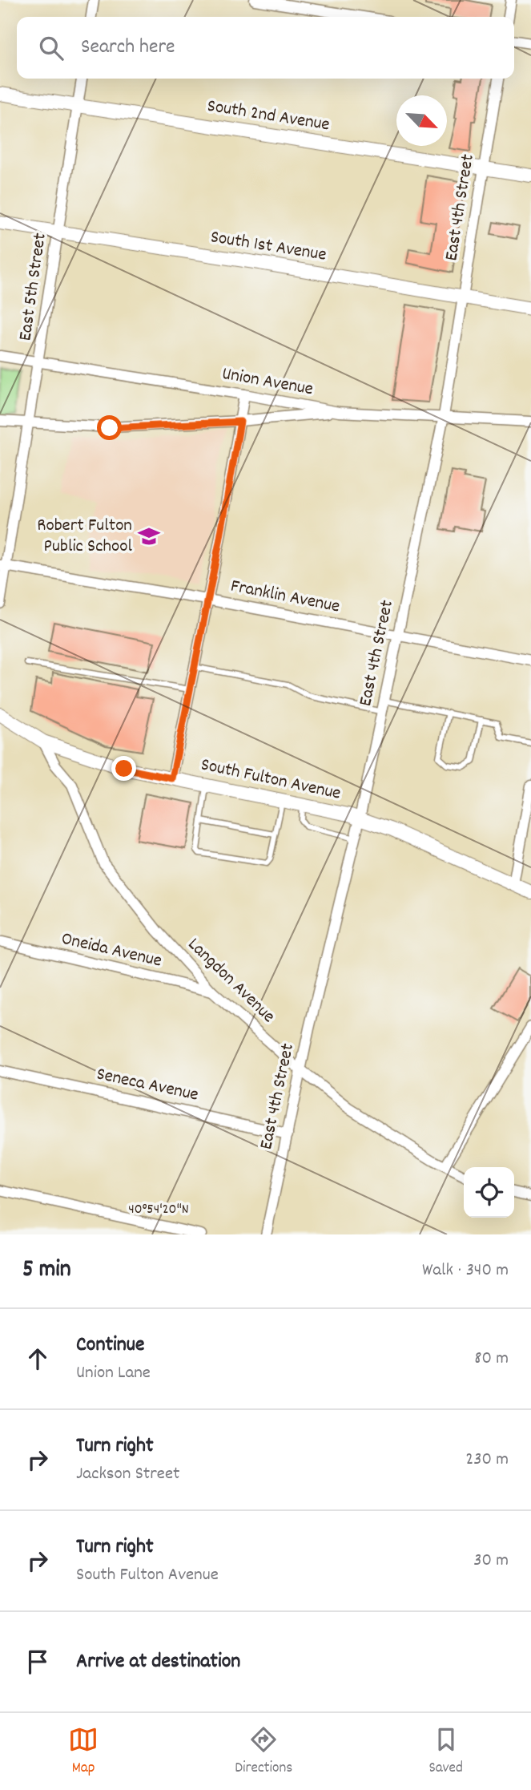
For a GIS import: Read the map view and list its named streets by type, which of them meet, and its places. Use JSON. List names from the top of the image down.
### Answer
{
  "streets": {
    "street": [
      "South 2nd Avenue",
      "East 4th Street",
      "South 1st Avenue",
      "East 5th Street",
      "Union Avenue",
      "Franklin Avenue",
      "South Fulton Avenue",
      "Oneida Avenue",
      "Langdon Avenue",
      "Seneca Avenue"
    ]
  },
  "crossings": [
    ["South 2nd Avenue", "East 4th Street"],
    ["South 2nd Avenue", "East 5th Street"],
    ["East 4th Street", "South 1st Avenue"],
    ["East 4th Street", "Union Avenue"],
    ["East 4th Street", "Franklin Avenue"],
    ["East 4th Street", "South Fulton Avenue"],
    ["East 4th Street", "Langdon Avenue"],
    ["East 4th Street", "Seneca Avenue"],
    ["South 1st Avenue", "East 5th Street"],
    ["East 5th Street", "Union Avenue"],
    ["East 5th Street", "Franklin Avenue"],
    ["South Fulton Avenue", "Langdon Avenue"],
    ["Oneida Avenue", "Langdon Avenue"]
  ],
  "places": {
    "school or university": ["Robert Fulton Public School"]
  },
  "north": "bottom right",
  "page": {
    "search": "Search here",
    "heading": ["5 min", "Walk · 340 m"],
    "list": [
      ["Continue", "Union Lane", "80 m"],
      ["Turn right", "Jackson Street", "230 m"],
      ["Turn right", "South Fulton Avenue", "30 m"],
      "Arrive at destination"
    ],
    "nav": ["Map", "Directions", "Saved"]
  },
  "coordinates": ["40°54'20\"N"]
}
